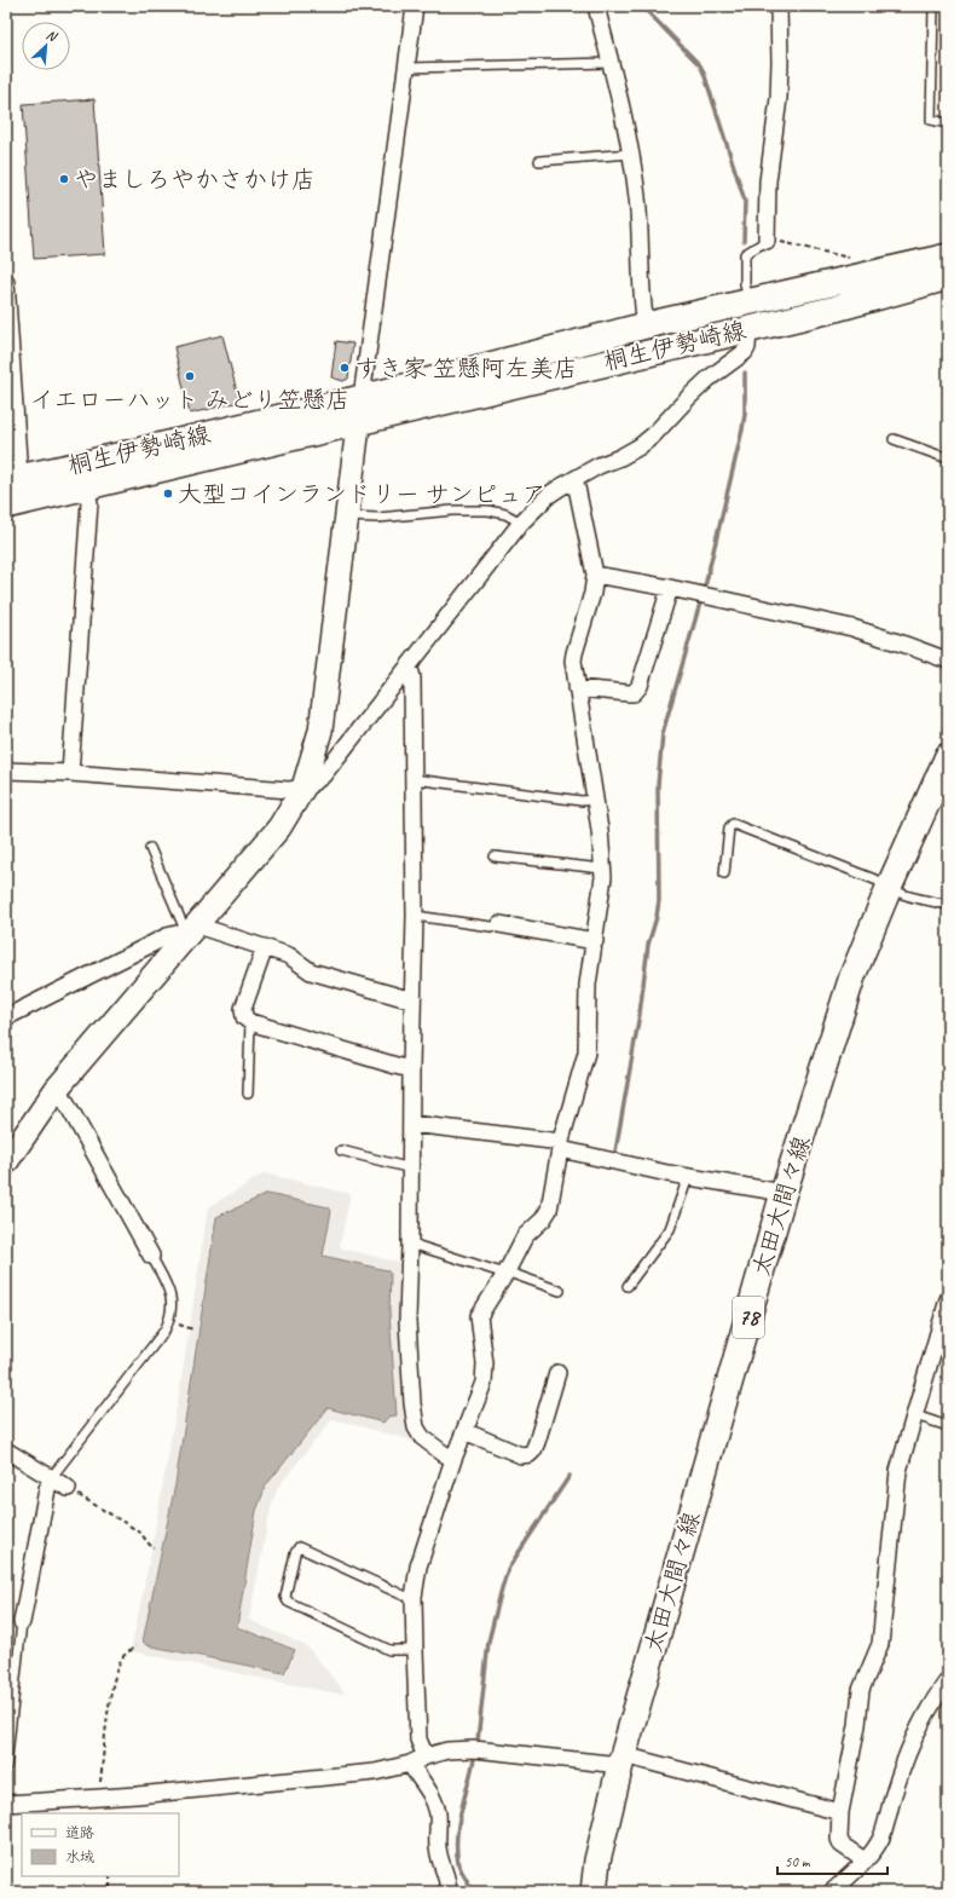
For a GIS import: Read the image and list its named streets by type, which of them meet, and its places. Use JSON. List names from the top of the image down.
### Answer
{
  "streets": {
    "main road": ["桐生伊勢崎線", "太田大間々線", "78"]
  },
  "places": [
    "やましろやかさかけ店",
    "すき家 笠懸阿左美店",
    "イエローハット みどり笠懸店",
    "大型コインランドリー サンピュア"
  ],
  "legend": ["道路", "水域"],
  "scale_bar": "50 m",
  "north": "top right"
}
